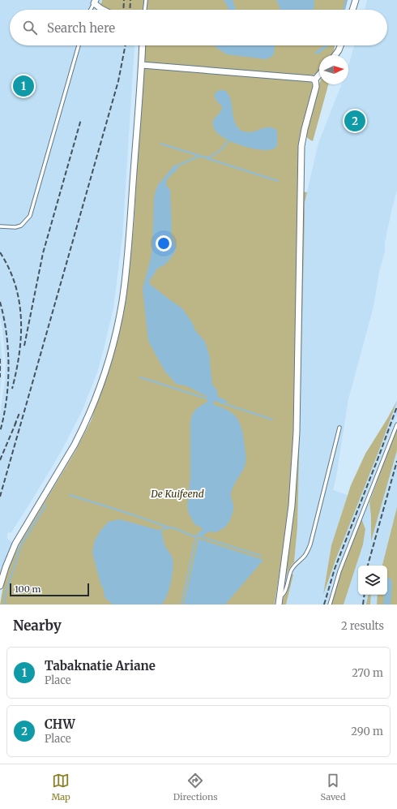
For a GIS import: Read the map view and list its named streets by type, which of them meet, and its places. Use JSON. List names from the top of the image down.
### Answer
{
  "parks": ["De Kuifeend"],
  "scale_bar": "100 m",
  "north": "right",
  "page": {
    "search": "Search here",
    "pins": ["1", "2"],
    "scale": "100 m",
    "heading": ["Nearby", "2 results"],
    "list": [
      {
        "mark": "1",
        "name": "Tabaknatie Ariane",
        "note": "Place",
        "value": "270 m"
      },
      {
        "mark": "2",
        "name": "CHW",
        "note": "Place",
        "value": "290 m"
      }
    ],
    "nav": ["Map", "Directions", "Saved"]
  }
}
